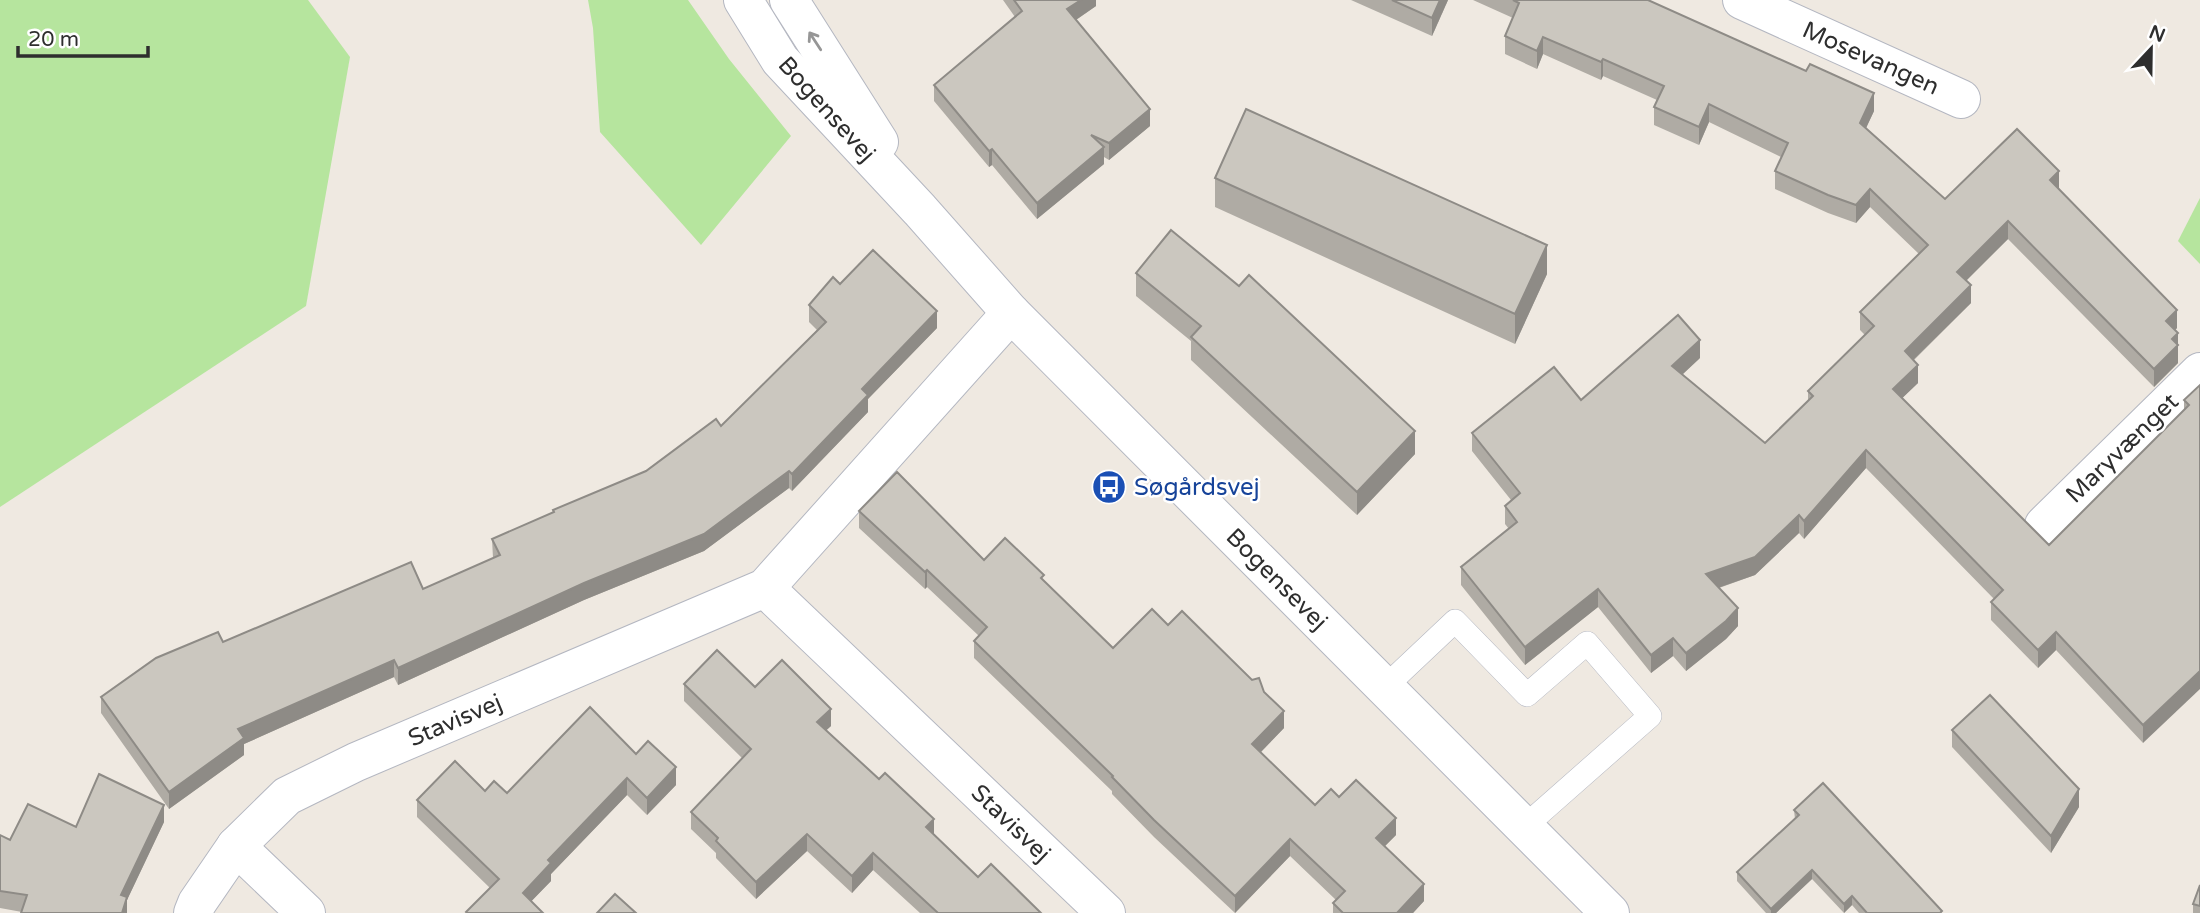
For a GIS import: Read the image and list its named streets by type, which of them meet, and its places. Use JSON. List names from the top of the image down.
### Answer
{
  "streets": {
    "street": [
      "Mosevangen",
      "Bogensevej",
      "Maryvænget",
      "Stavisvej"
    ]
  },
  "crossings": [
    ["Bogensevej", "Stavisvej"]
  ],
  "places": {
    "bus stop": ["Søgårdsvej"]
  },
  "scale_bar": "20 m",
  "north": "top"
}
